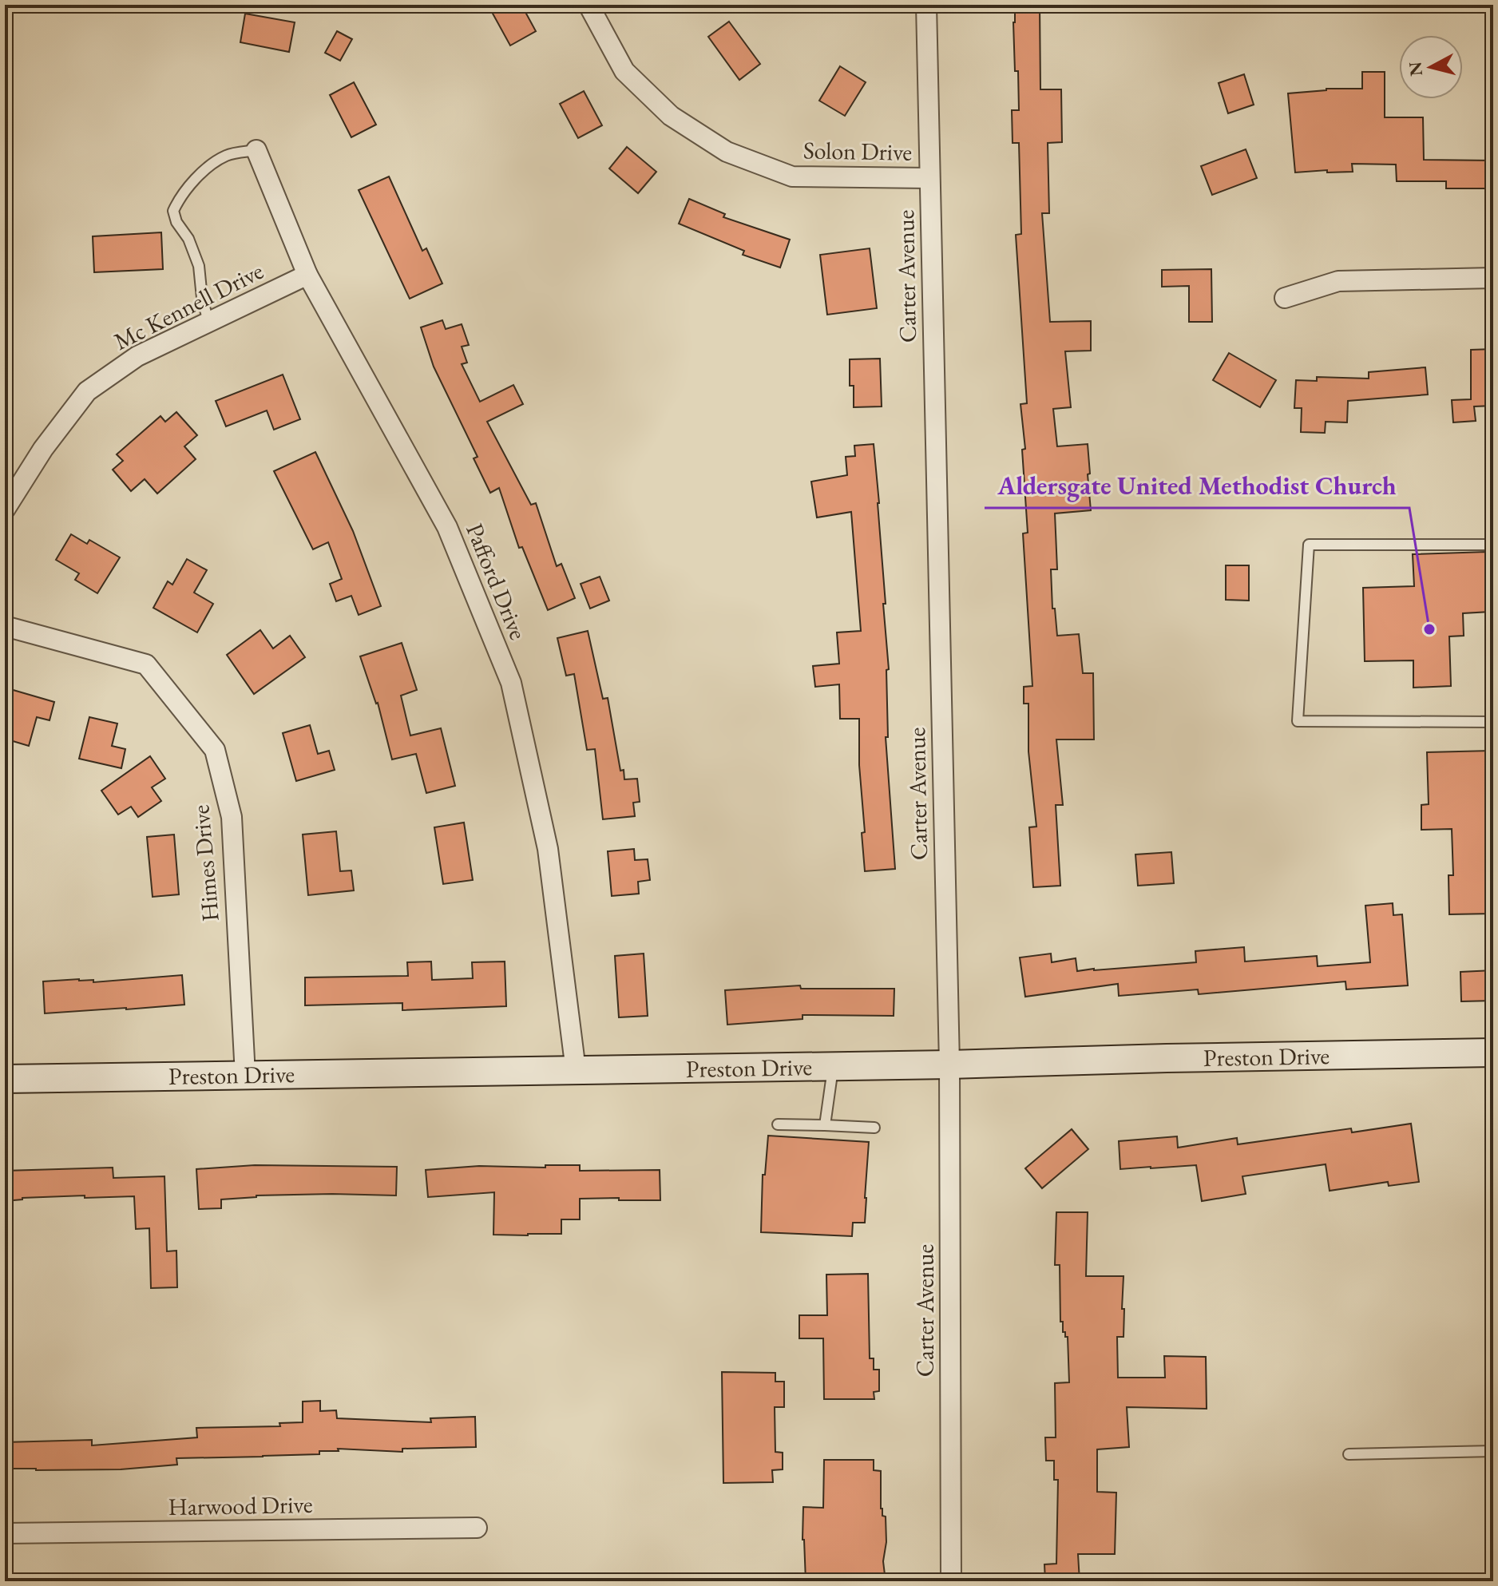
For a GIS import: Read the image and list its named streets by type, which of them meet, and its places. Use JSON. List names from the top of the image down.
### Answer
{
  "streets": {
    "street": [
      "Solon Drive",
      "Carter Avenue",
      "Mc Kennell Drive",
      "Pafford Drive",
      "Himes Drive",
      "Preston Drive",
      "Harwood Drive"
    ]
  },
  "crossings": [
    ["Solon Drive", "Carter Avenue"],
    ["Carter Avenue", "Preston Drive"],
    ["Mc Kennell Drive", "Pafford Drive"],
    ["Pafford Drive", "Preston Drive"],
    ["Himes Drive", "Preston Drive"]
  ],
  "places": ["Aldersgate United Methodist Church"],
  "north": "left"
}
